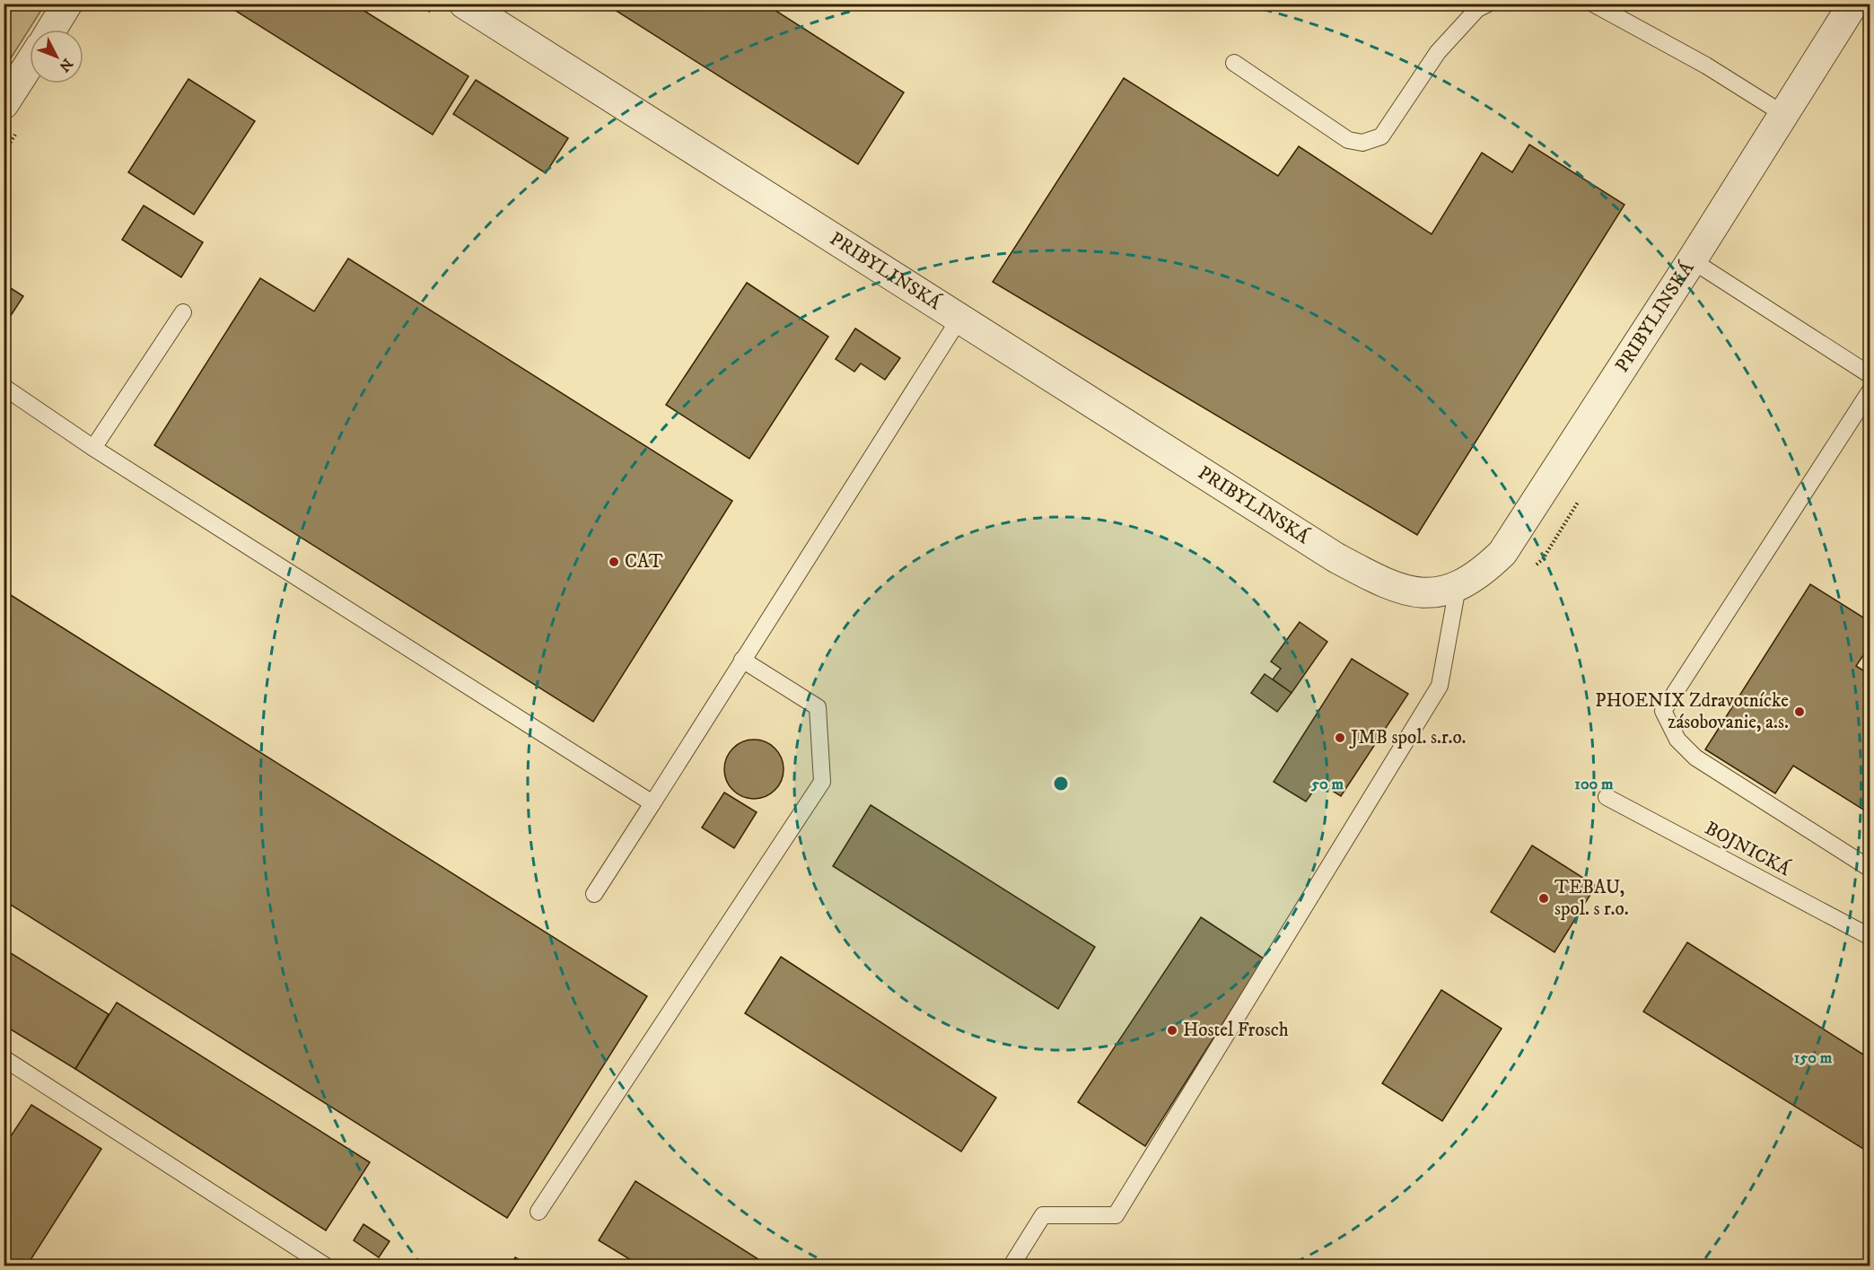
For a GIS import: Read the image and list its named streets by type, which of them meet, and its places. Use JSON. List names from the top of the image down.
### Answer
{
  "streets": {
    "street": ["PRIBYLINSKÁ"],
    "lane": ["BOJNICKÁ"]
  },
  "places": [
    "CAT",
    "PHOENIX Zdravotnícke zásobovanie, a.s.",
    "JMB spol. s.r.o.",
    "TEBAU, spol. s r.o.",
    "Hostel Frosch"
  ],
  "north": "bottom right",
  "rings": ["50 m", "100 m", "150 m"]
}
